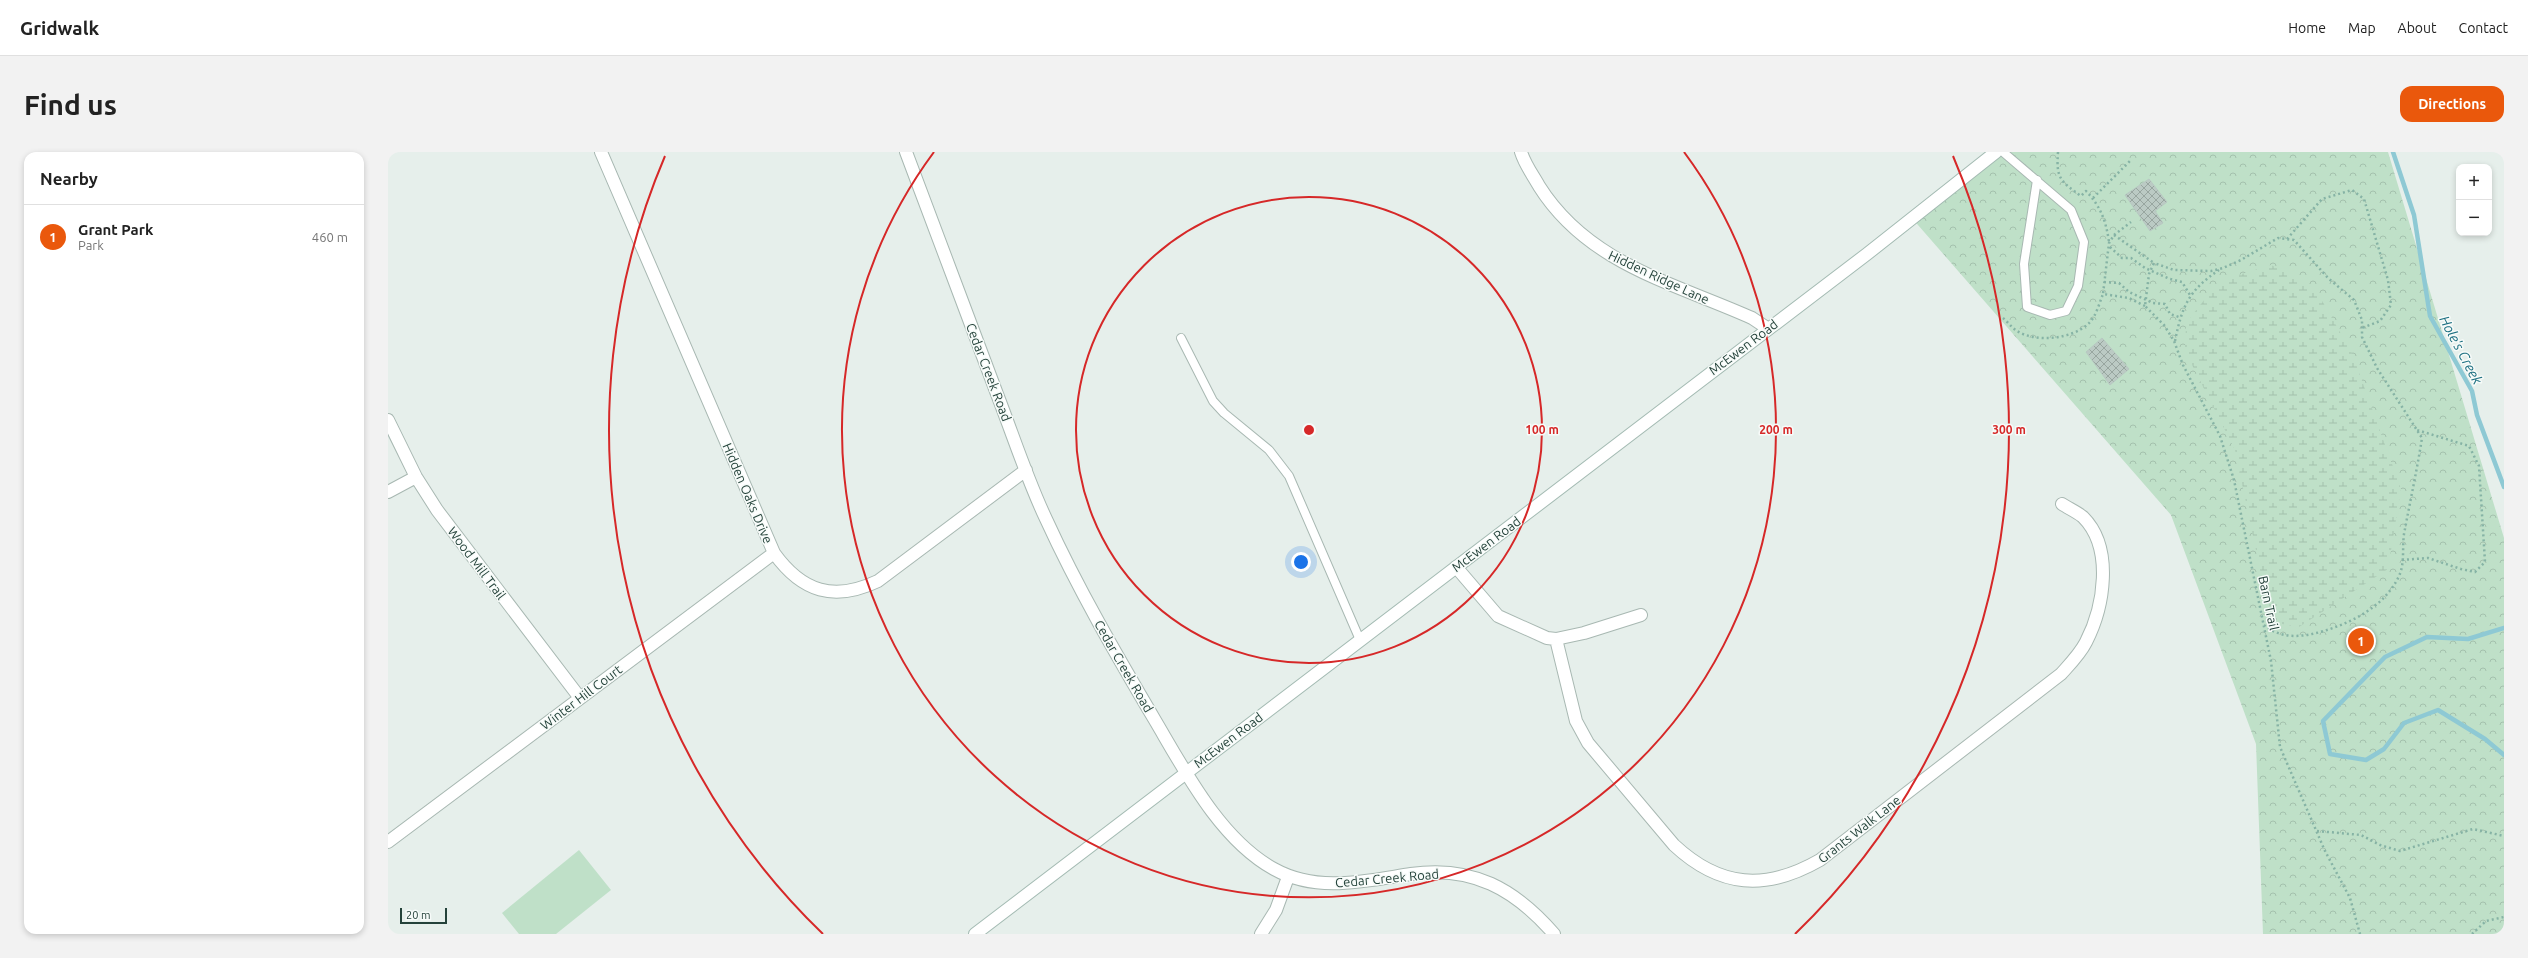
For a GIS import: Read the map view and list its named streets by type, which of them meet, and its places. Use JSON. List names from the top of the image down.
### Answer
{
  "streets": {
    "street": [
      "Hidden Ridge Lane",
      "McEwen Road",
      "Cedar Creek Road",
      "Hidden Oaks Drive",
      "Wood Mill Trail",
      "Winter Hill Court",
      "Grants Walk Lane"
    ],
    "path": ["Barn Trail"]
  },
  "crossings": [
    ["Hidden Ridge Lane", "McEwen Road"],
    ["McEwen Road", "Cedar Creek Road"],
    ["Cedar Creek Road", "Hidden Oaks Drive"],
    ["Hidden Oaks Drive", "Winter Hill Court"],
    ["Wood Mill Trail", "Winter Hill Court"]
  ],
  "water": ["Hole's Creek"],
  "scale_bar": "20 m",
  "page": {
    "header": "Gridwalk",
    "nav": [
      "Home",
      "Map",
      "About",
      "Contact"
    ],
    "buttons": "Directions",
    "title": "Find us",
    "heading": "Nearby",
    "map_buttons": ["+", "−"],
    "list": [
      {
        "mark": "1",
        "name": "Grant Park",
        "note": "Park",
        "value": "460 m"
      }
    ],
    "pins": "1",
    "scale": "20 m"
  },
  "rings": ["100 m", "200 m", "300 m"]
}
